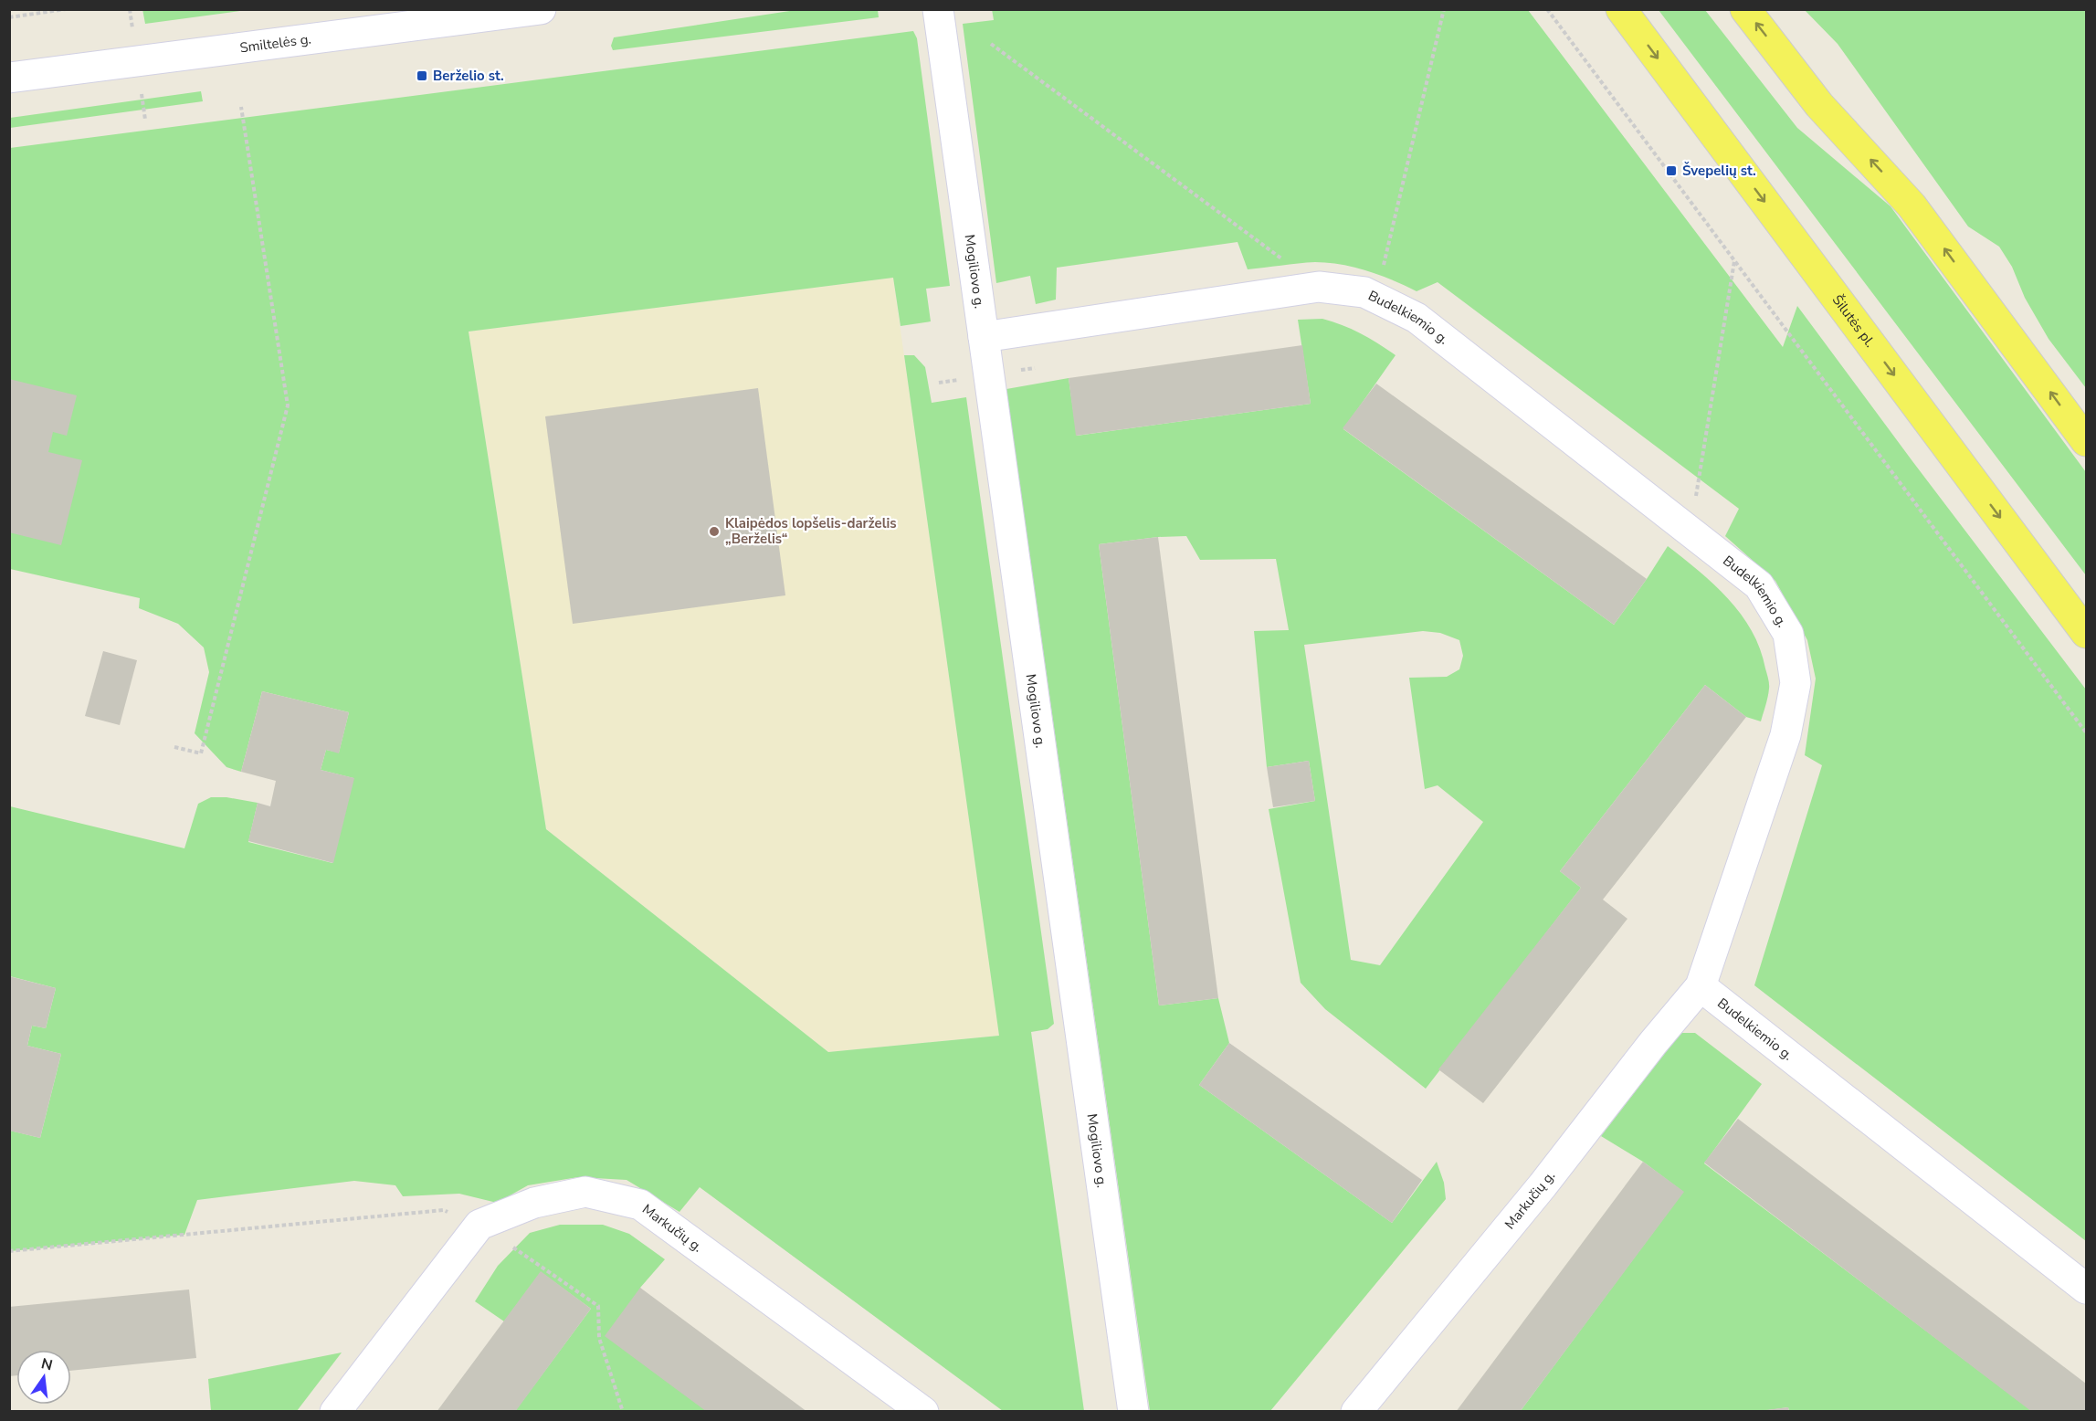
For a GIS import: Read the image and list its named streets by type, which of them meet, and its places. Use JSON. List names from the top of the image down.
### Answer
{
  "streets": {
    "main road": ["Šilutės pl."],
    "street": [
      "Smiltelės g.",
      "Mogiliovo g.",
      "Budelkiemio g.",
      "Markučių g."
    ]
  },
  "crossings": [
    ["Mogiliovo g.", "Budelkiemio g."],
    ["Budelkiemio g.", "Markučių g."]
  ],
  "places": {
    "transit": ["Berželio st.", "Švepelių st."],
    "other": ["Klaipėdos lopšelis-darželis „Berželis“"]
  },
  "north": "top"
}
